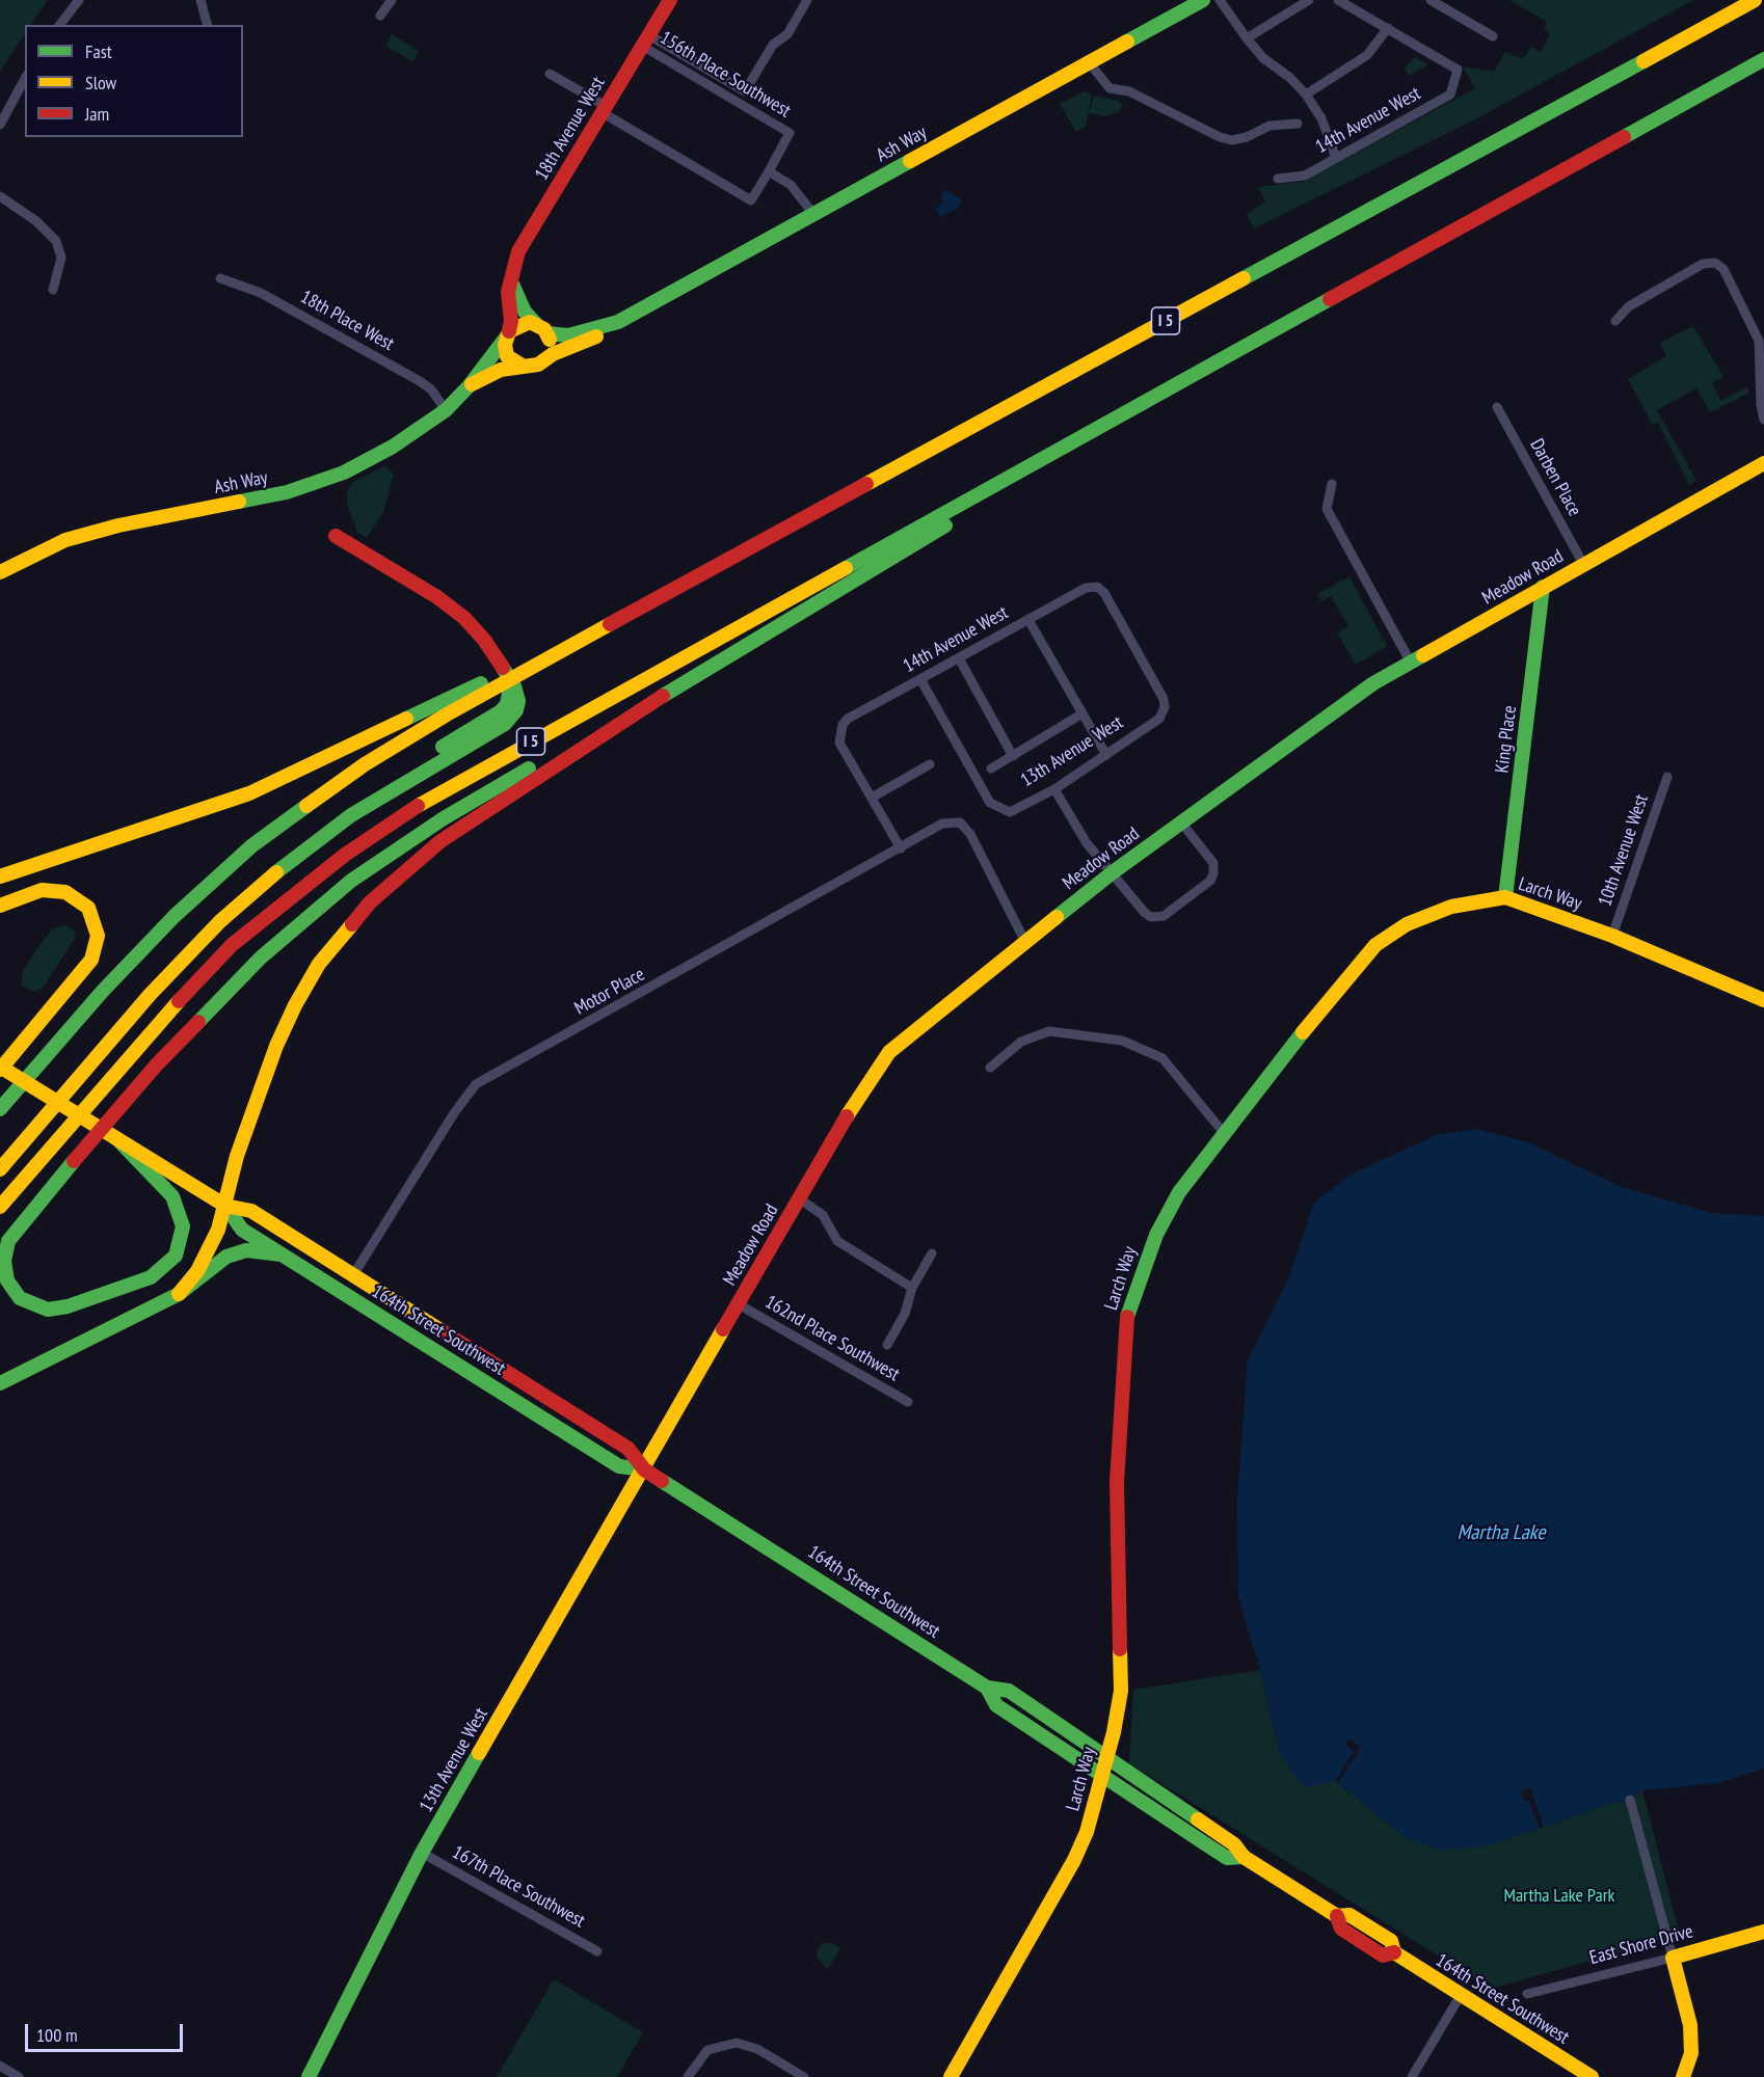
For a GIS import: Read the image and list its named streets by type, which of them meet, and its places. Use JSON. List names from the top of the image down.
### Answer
{
  "streets": {
    "main road": [
      "18th Avenue West",
      "Ash Way",
      "I 5",
      "Meadow Road",
      "King Place",
      "13th Avenue West",
      "Larch Way",
      "164th Street Southwest",
      "East Shore Drive"
    ],
    "street": [
      "156th Place Southwest",
      "14th Avenue West",
      "18th Place West",
      "Darben Place",
      "10th Avenue West",
      "Motor Place",
      "162nd Place Southwest",
      "167th Place Southwest"
    ]
  },
  "crossings": [
    ["156th Place Southwest", "18th Avenue West"],
    ["14th Avenue West", "13th Avenue West"],
    ["18th Avenue West", "Ash Way"],
    ["Ash Way", "18th Place West"],
    ["Darben Place", "Meadow Road"],
    ["Meadow Road", "King Place"],
    ["Meadow Road", "13th Avenue West"],
    ["Meadow Road", "Motor Place"],
    ["Meadow Road", "164th Street Southwest"],
    ["Meadow Road", "162nd Place Southwest"],
    ["King Place", "Larch Way"],
    ["13th Avenue West", "164th Street Southwest"],
    ["13th Avenue West", "167th Place Southwest"],
    ["10th Avenue West", "Larch Way"],
    ["Larch Way", "164th Street Southwest"],
    ["Motor Place", "164th Street Southwest"]
  ],
  "water": ["Martha Lake"],
  "parks": ["Martha Lake Park"],
  "legend": ["Fast", "Slow", "Jam"],
  "scale_bar": "100 m"
}
